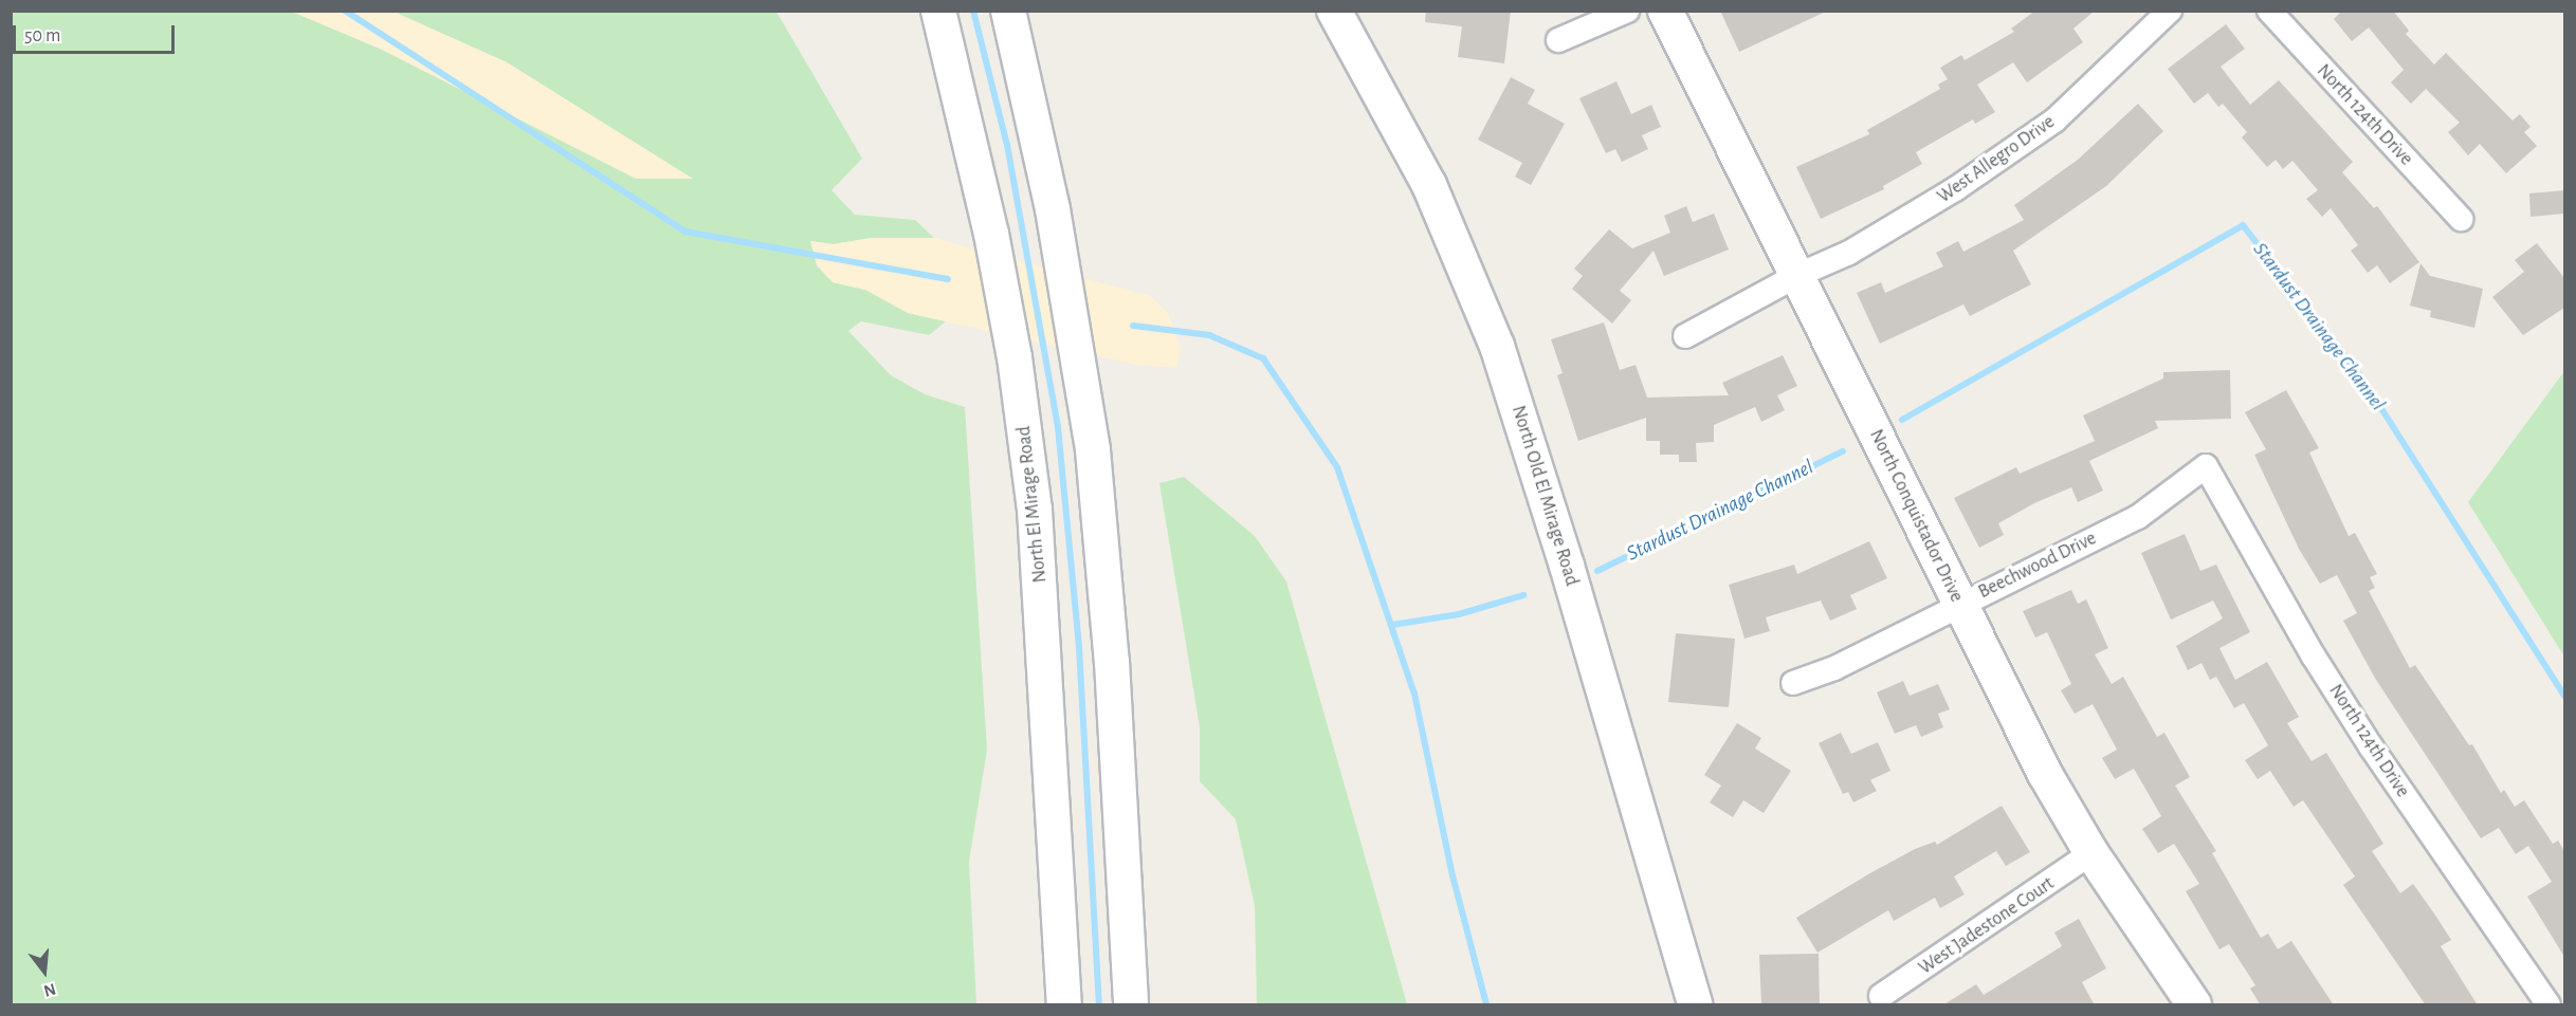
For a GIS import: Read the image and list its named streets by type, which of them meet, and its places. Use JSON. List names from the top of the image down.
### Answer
{
  "streets": {
    "street": [
      "North 124th Drive",
      "West Allegro Drive",
      "North Old El Mirage Road",
      "North El Mirage Road",
      "North Conquistador Drive",
      "Beechwood Drive",
      "West Jadestone Court"
    ]
  },
  "crossings": [
    ["North 124th Drive", "Beechwood Drive"],
    ["West Allegro Drive", "North Conquistador Drive"],
    ["North Conquistador Drive", "Beechwood Drive"],
    ["North Conquistador Drive", "West Jadestone Court"]
  ],
  "water": ["Stardust Drainage Channel"],
  "scale_bar": "50 m",
  "north": "bottom"
}
